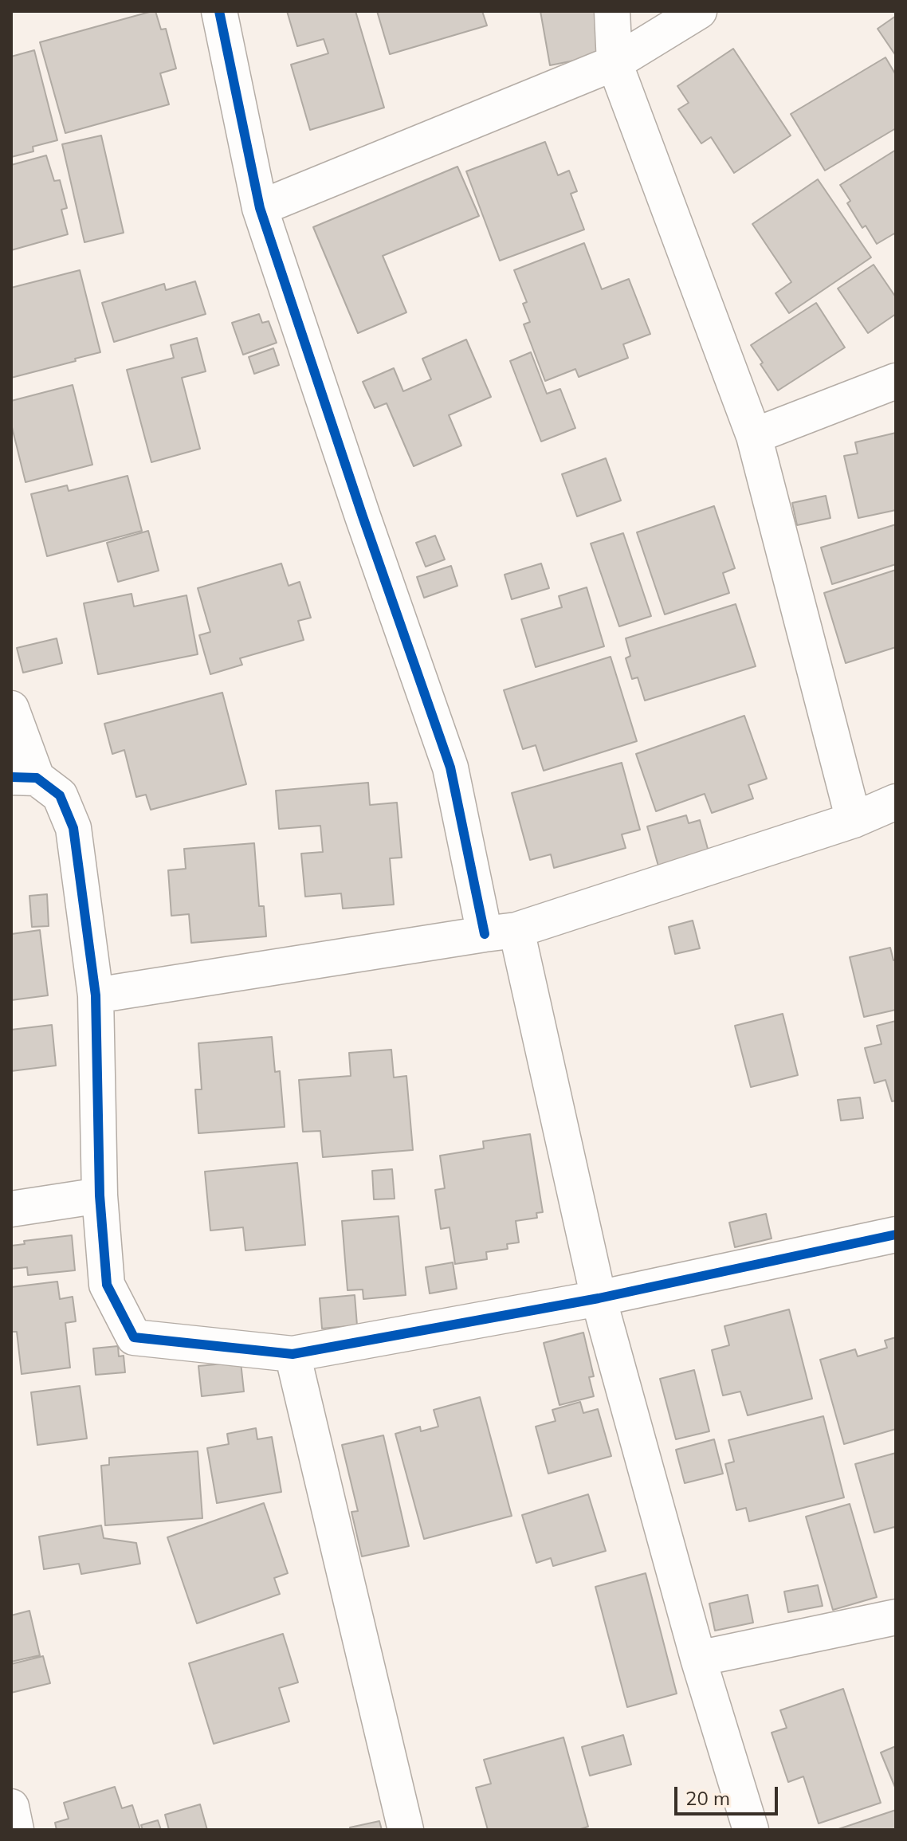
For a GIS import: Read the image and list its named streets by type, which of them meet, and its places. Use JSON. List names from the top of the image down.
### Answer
{
  "scale_bar": "20 m"
}
